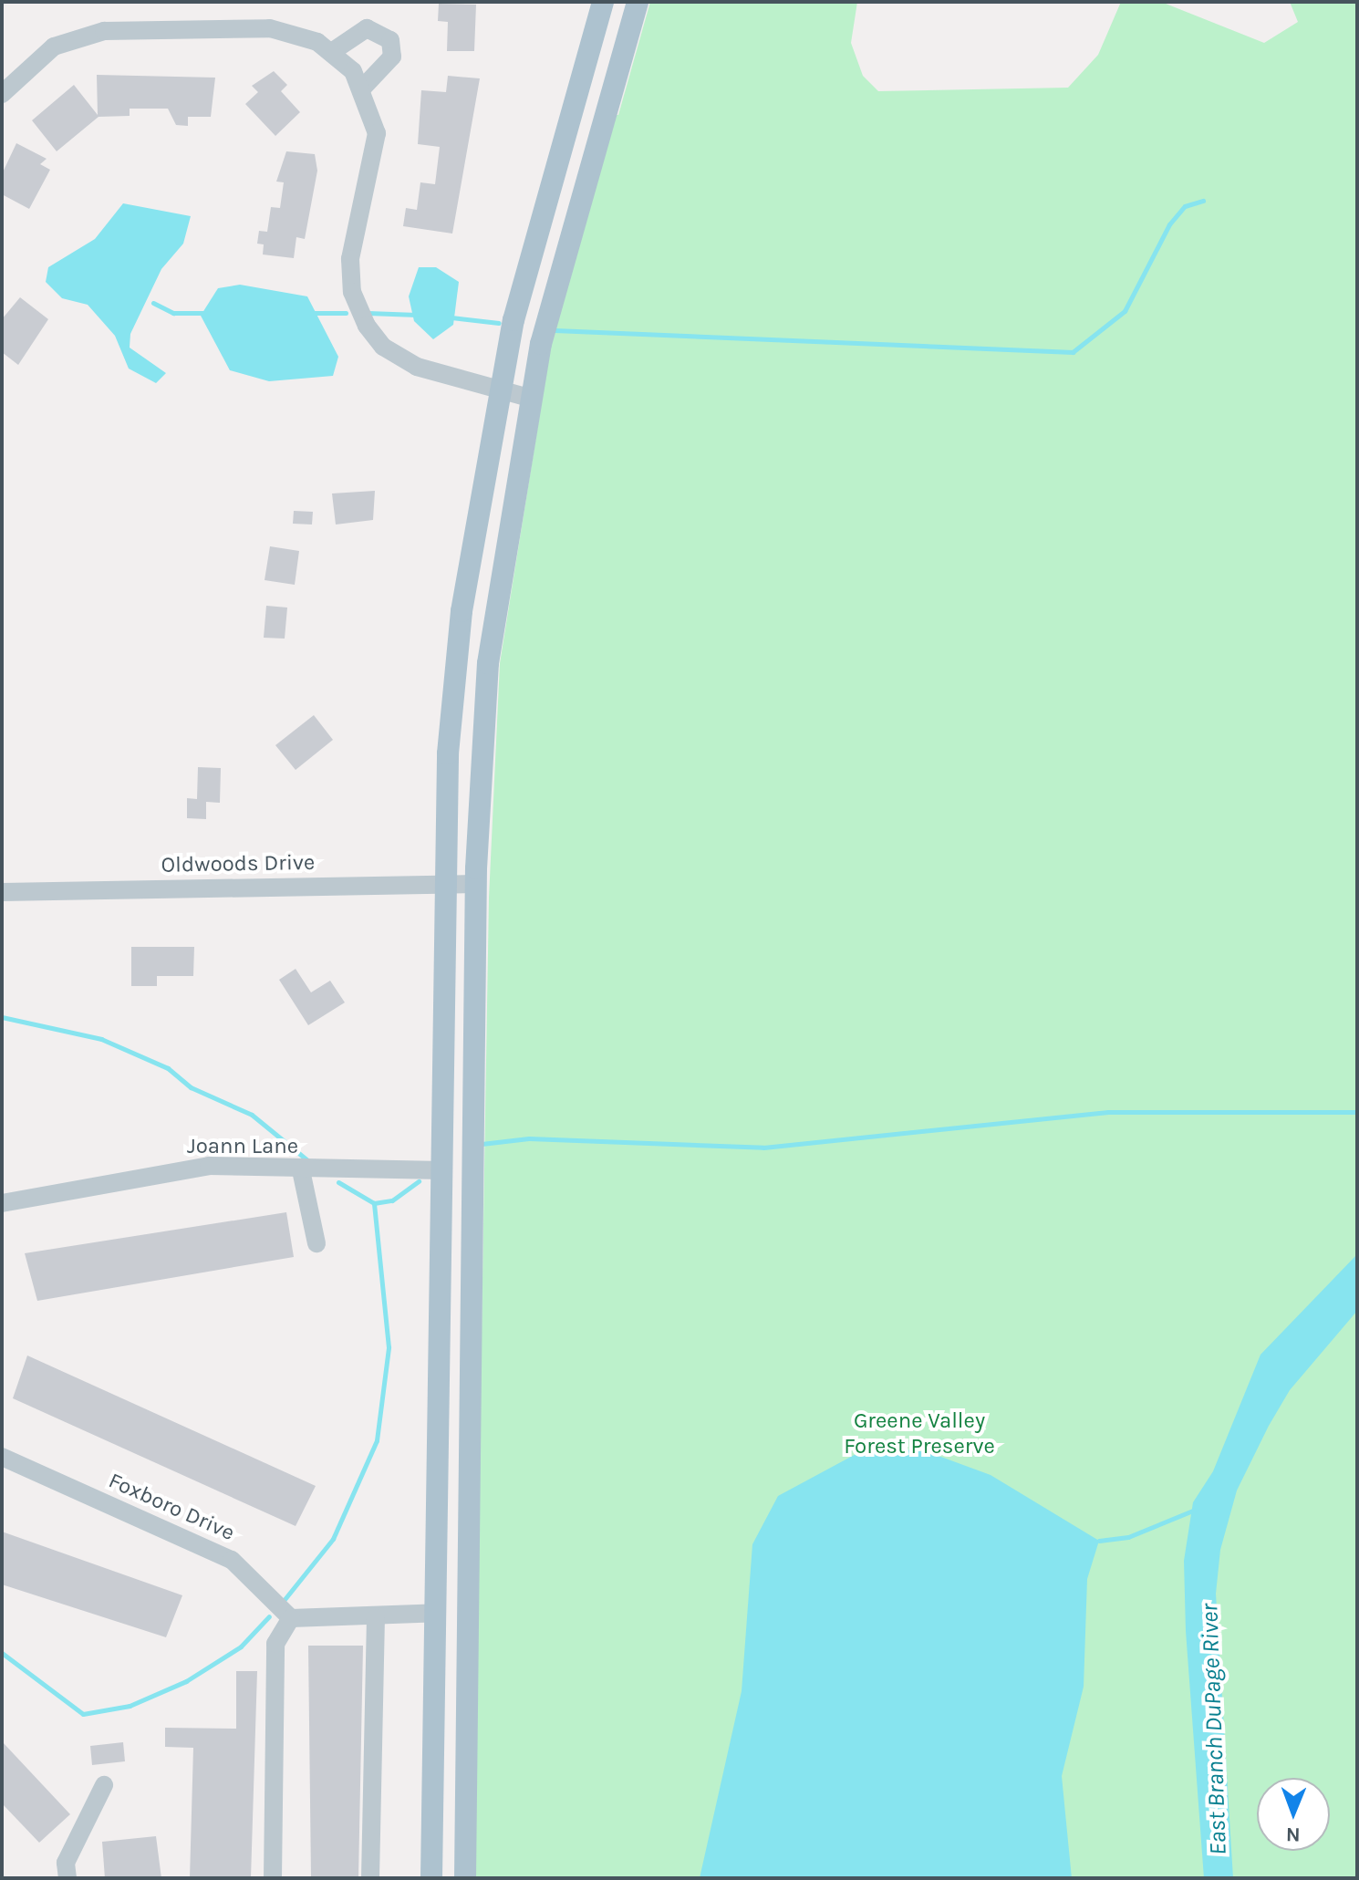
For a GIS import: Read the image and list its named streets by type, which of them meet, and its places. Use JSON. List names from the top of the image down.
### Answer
{
  "streets": {
    "street": ["Oldwoods Drive", "Joann Lane", "Foxboro Drive"]
  },
  "water": ["East Branch DuPage River"],
  "parks": ["Greene Valley Forest Preserve"],
  "north": "bottom"
}
